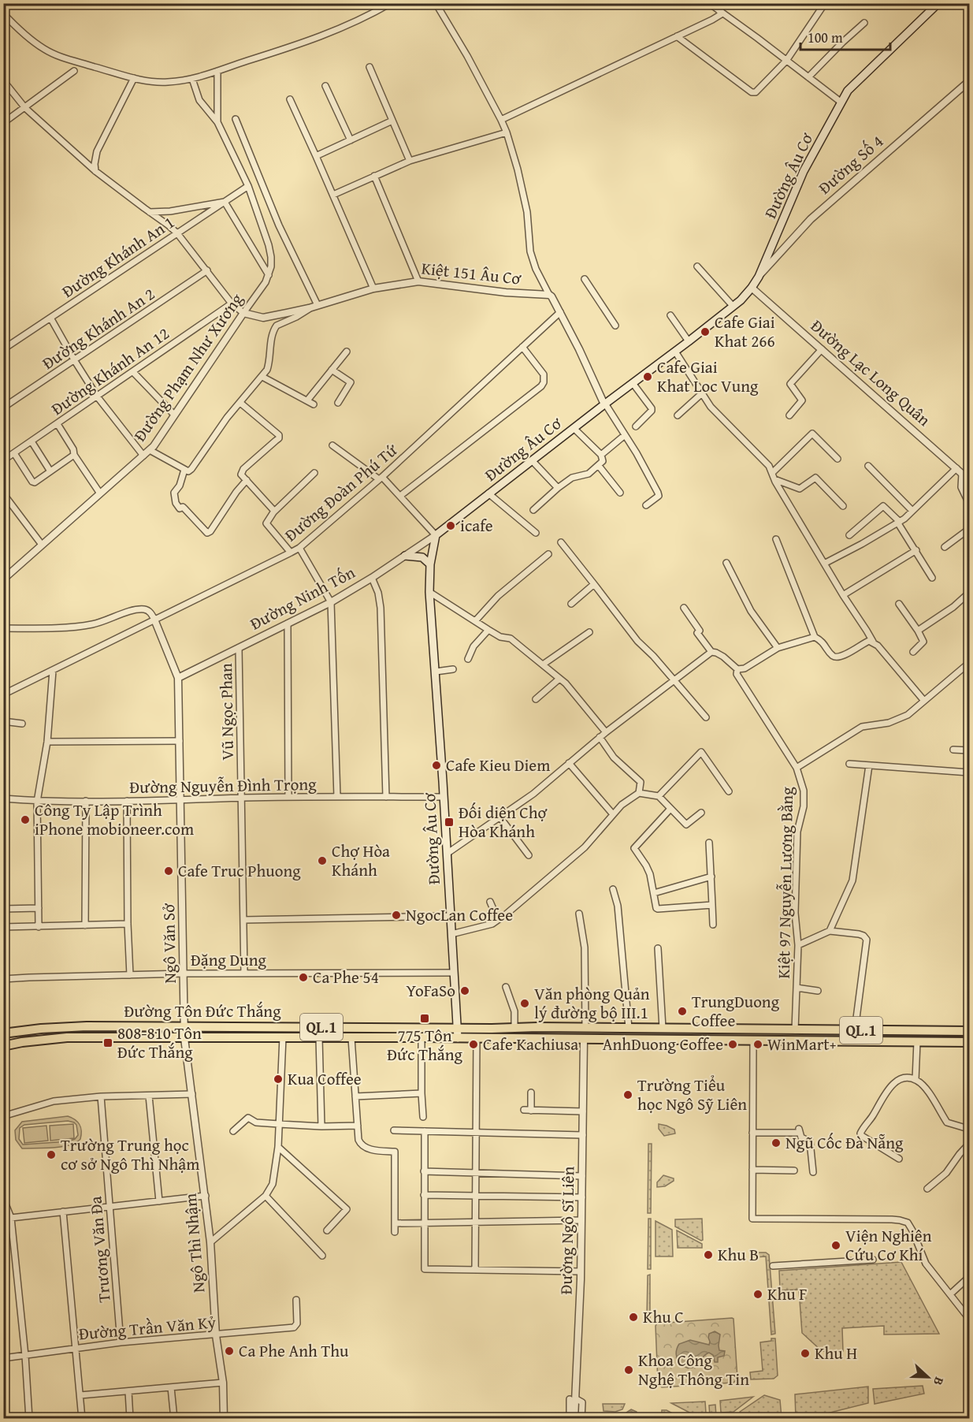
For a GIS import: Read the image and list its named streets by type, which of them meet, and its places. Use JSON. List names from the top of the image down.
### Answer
{
  "streets": {
    "highway": ["Đường Tôn Đức Thắng", "QL.1"],
    "main road": ["Đường Âu Cơ"],
    "street": [
      "Đường Số 4",
      "Đường Khánh An 1",
      "Kiệt 151 Âu Cơ",
      "Đường Khánh An 2",
      "Đường Phạm Như Xương",
      "Đường Khánh An 12",
      "Đường Lạc Long Quân",
      "Đường Đoàn Phú Tứ",
      "Đường Ninh Tốn",
      "Vũ Ngọc Phan",
      "Đường Nguyễn Đình Trọng",
      "Kiệt 97 Nguyễn Lương Bằng",
      "Ngô Văn Sở",
      "Đặng Dung",
      "Đường Ngô Sĩ Liên",
      "Ngô Thì Nhậm",
      "Trương Văn Đa",
      "Đường Trần Văn Kỷ"
    ]
  },
  "crossings": [
    ["Đường Số 4", "Đường Âu Cơ"],
    ["Đường Âu Cơ", "Đường Lạc Long Quân"],
    ["Đường Âu Cơ", "Đường Ninh Tốn"],
    ["Đường Âu Cơ", "Đường Nguyễn Đình Trọng"],
    ["Đường Âu Cơ", "Đặng Dung"],
    ["Đường Âu Cơ", "Đường Tôn Đức Thắng"],
    ["Đường Âu Cơ", "QL.1"],
    ["Đường Khánh An 1", "Đường Phạm Như Xương"],
    ["Kiệt 151 Âu Cơ", "Đường Phạm Như Xương"],
    ["Đường Ninh Tốn", "Vũ Ngọc Phan"],
    ["Đường Ninh Tốn", "Ngô Văn Sở"],
    ["Vũ Ngọc Phan", "Đường Nguyễn Đình Trọng"],
    ["Vũ Ngọc Phan", "Đặng Dung"],
    ["Đường Nguyễn Đình Trọng", "Ngô Văn Sở"],
    ["Kiệt 97 Nguyễn Lương Bằng", "QL.1"],
    ["Ngô Văn Sở", "Đặng Dung"],
    ["Ngô Văn Sở", "Đường Tôn Đức Thắng"],
    ["Ngô Văn Sở", "Ngô Thì Nhậm"],
    ["Đường Tôn Đức Thắng", "QL.1"],
    ["Đường Tôn Đức Thắng", "Ngô Thì Nhậm"],
    ["QL.1", "Đường Ngô Sĩ Liên"],
    ["Ngô Thì Nhậm", "Đường Trần Văn Kỷ"],
    ["Trương Văn Đa", "Đường Trần Văn Kỷ"]
  ],
  "places": {
    "other": [
      "Cafe Giai Khat 266",
      "Cafe Giai Khat Loc Vung",
      "icafe",
      "Cafe Kieu Diem",
      "Công Ty Lập Trình iPhone mobioneer.com",
      "Chợ Hòa Khánh",
      "Cafe Truc Phuong",
      "NgocLan Coffee",
      "Ca Phe 54",
      "YoFaSo",
      "Văn phòng Quản lý đường bộ III.1",
      "TrungDuong Coffee",
      "Cafe Kachiusa",
      "AnhDuong Coffee",
      "WinMart+",
      "Kua Coffee",
      "Trường Tiểu học Ngô Sỹ Liên",
      "Ngũ Cốc Đà Nẵng",
      "Trường Trung học cơ sở Ngô Thì Nhậm",
      "Viện Nghiên Cứu Cơ Khí",
      "Khu B",
      "Khu F",
      "Khu C",
      "Ca Phe Anh Thu",
      "Khu H",
      "Khoa Công Nghệ Thông Tin"
    ],
    "transit": ["Đối diện Chợ Hòa Khánh", "775 Tôn Đức Thắng", "808-810 Tôn Đức Thắng"]
  },
  "scale_bar": "100 m",
  "north": "right"
}
